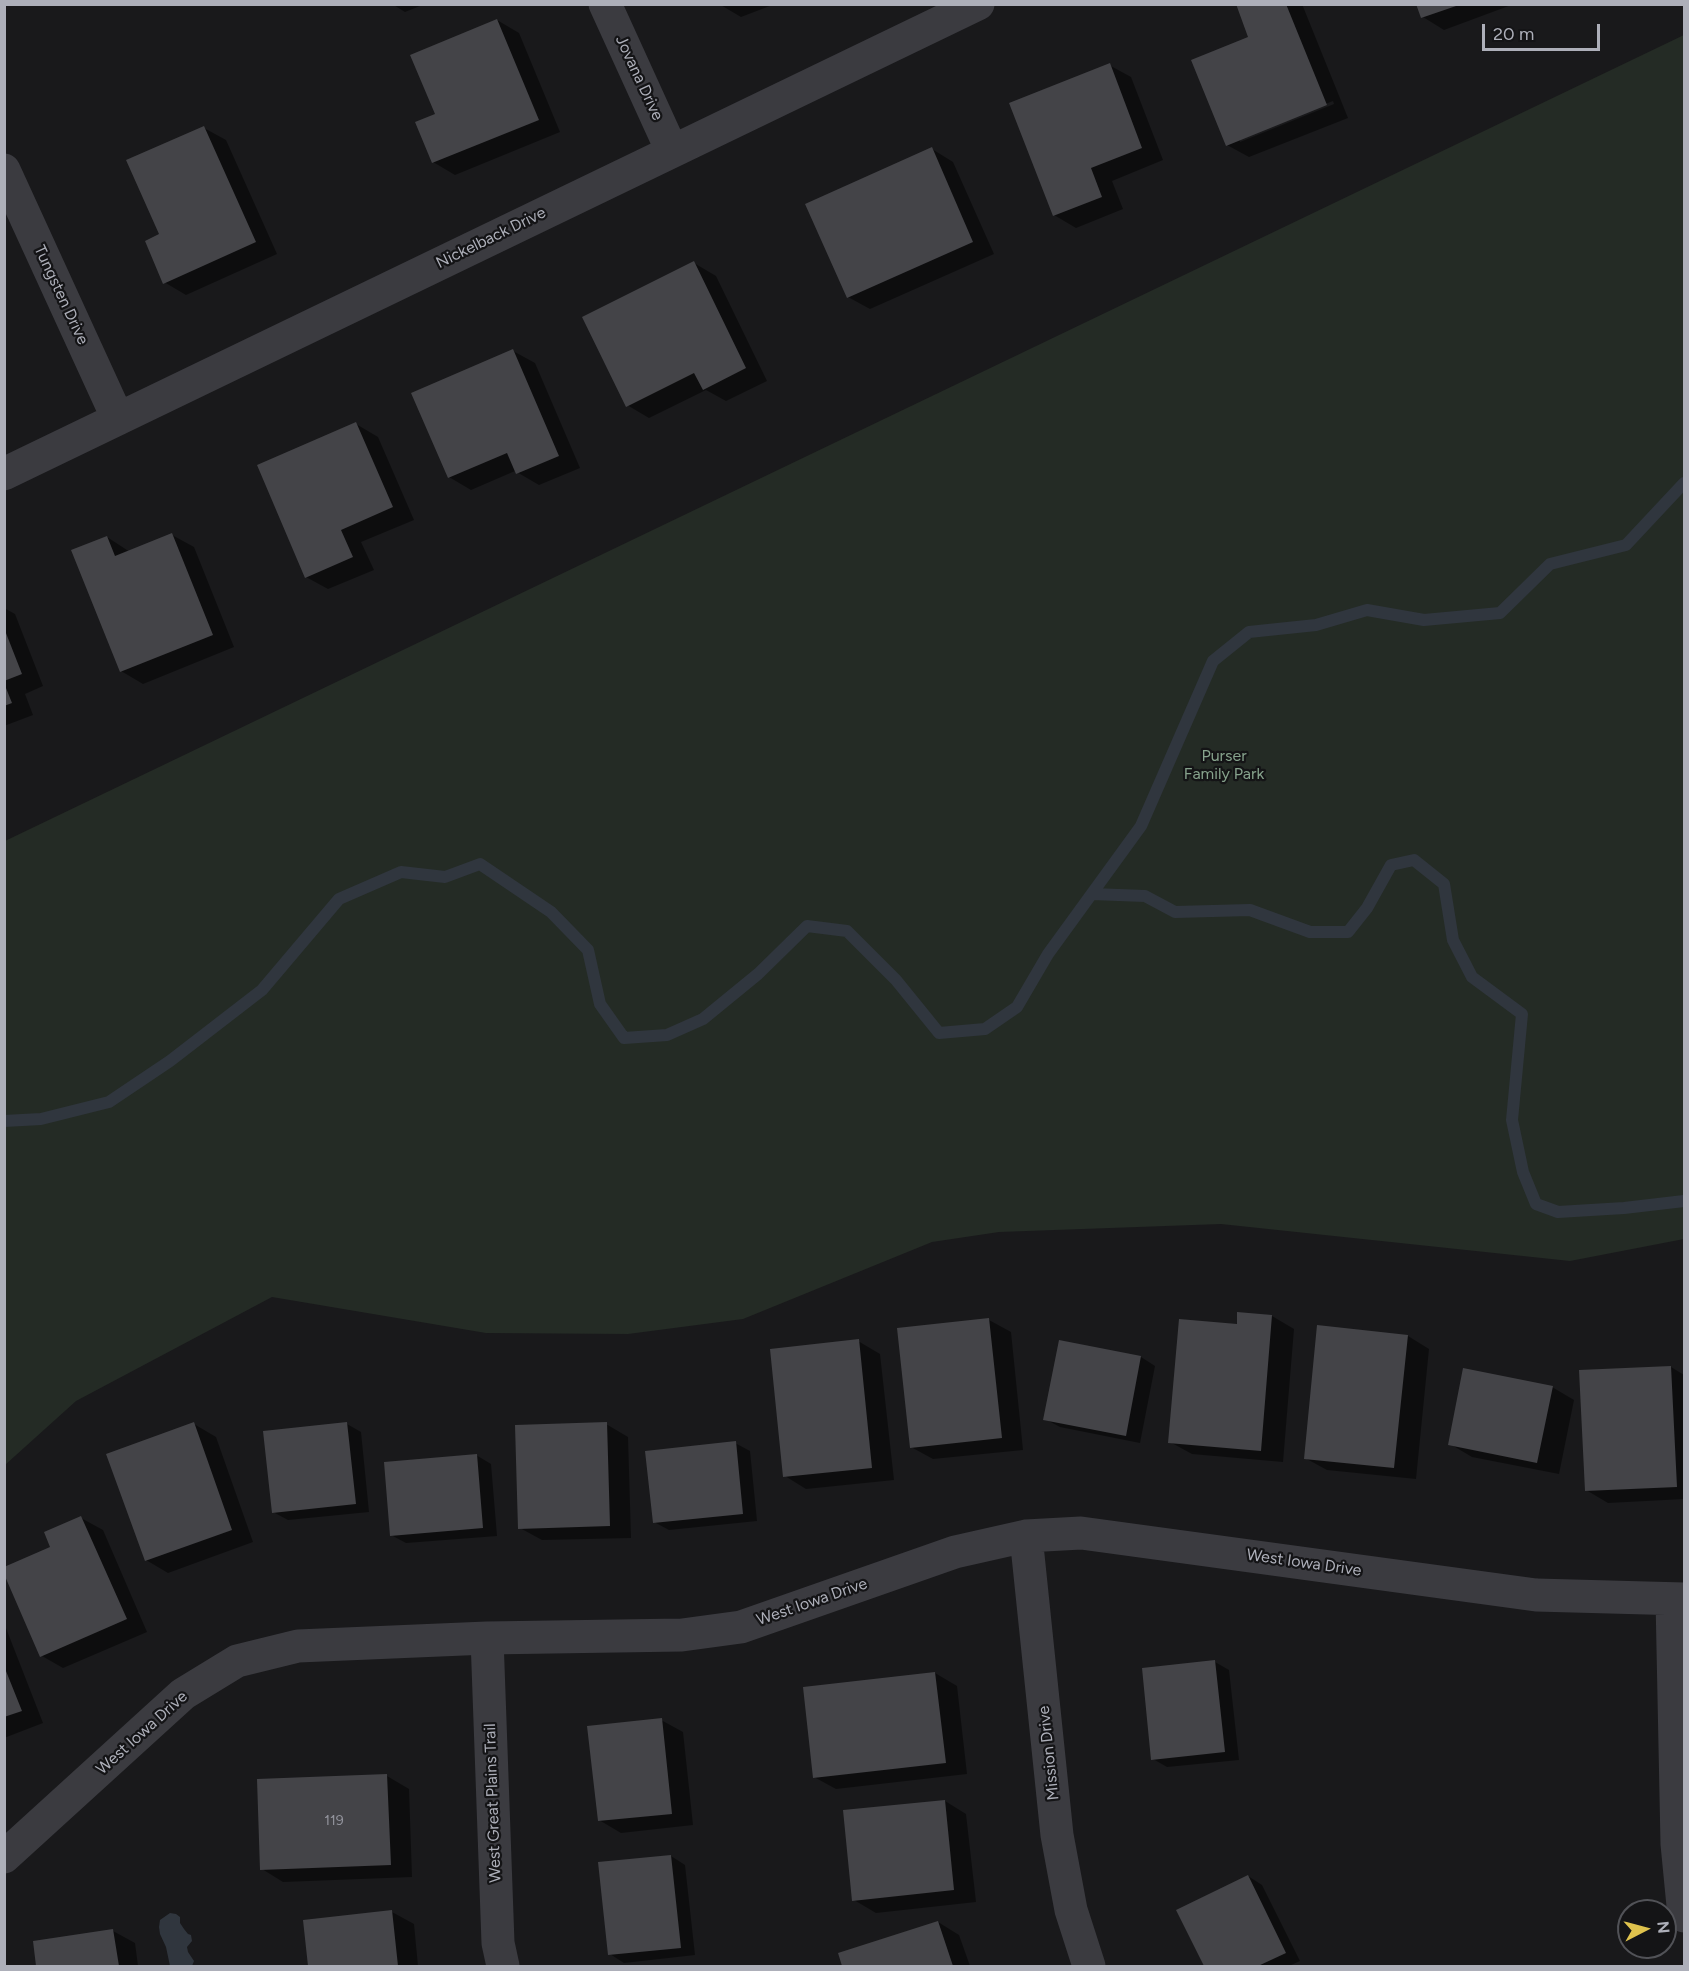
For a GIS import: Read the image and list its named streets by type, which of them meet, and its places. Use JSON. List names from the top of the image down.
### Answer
{
  "streets": {
    "street": [
      "Jovana Drive",
      "Nickelback Drive",
      "Tungsten Drive",
      "West Iowa Drive",
      "Mission Drive",
      "West Great Plains Trail"
    ]
  },
  "crossings": [
    ["Jovana Drive", "Nickelback Drive"],
    ["Nickelback Drive", "Tungsten Drive"],
    ["West Iowa Drive", "Mission Drive"],
    ["West Iowa Drive", "West Great Plains Trail"]
  ],
  "parks": ["Purser Family Park"],
  "house_numbers": ["119"],
  "scale_bar": "20 m",
  "north": "right"
}
